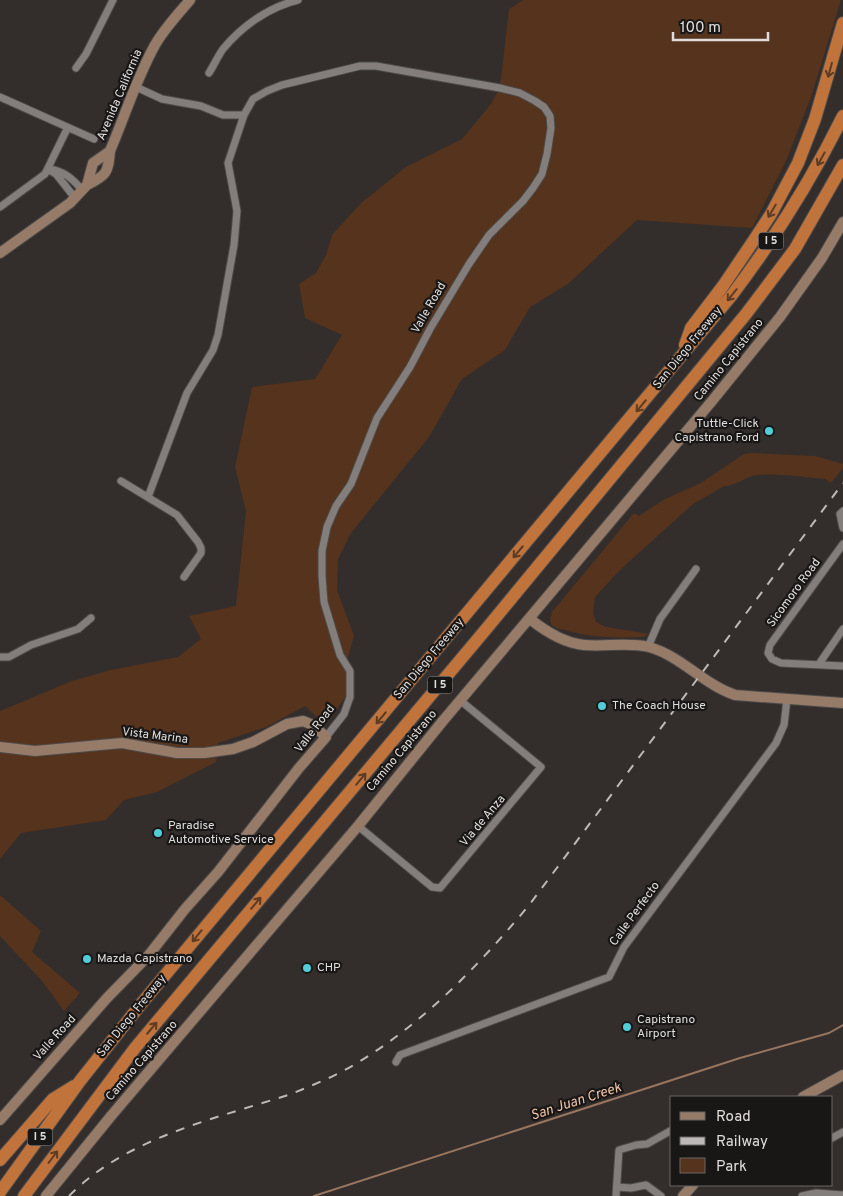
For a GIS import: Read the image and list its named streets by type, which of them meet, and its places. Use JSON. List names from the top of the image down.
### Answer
{
  "streets": {
    "highway": ["I 5", "San Diego Freeway"],
    "street": [
      "Avenida California",
      "Valle Road",
      "Camino Capistrano",
      "Sicomoro Road",
      "Vista Marina",
      "Via de Anza",
      "Calle Perfecto"
    ]
  },
  "crossings": [
    ["Valle Road", "Vista Marina"],
    ["Camino Capistrano", "Via de Anza"]
  ],
  "water": ["San Juan Creek"],
  "places": [
    "Tuttle-Click Capistrano Ford",
    "The Coach House",
    "Paradise Automotive Service",
    "Mazda Capistrano",
    "CHP",
    "Capistrano Airport"
  ],
  "legend": ["Road", "Railway", "Park"],
  "scale_bar": "100 m"
}
